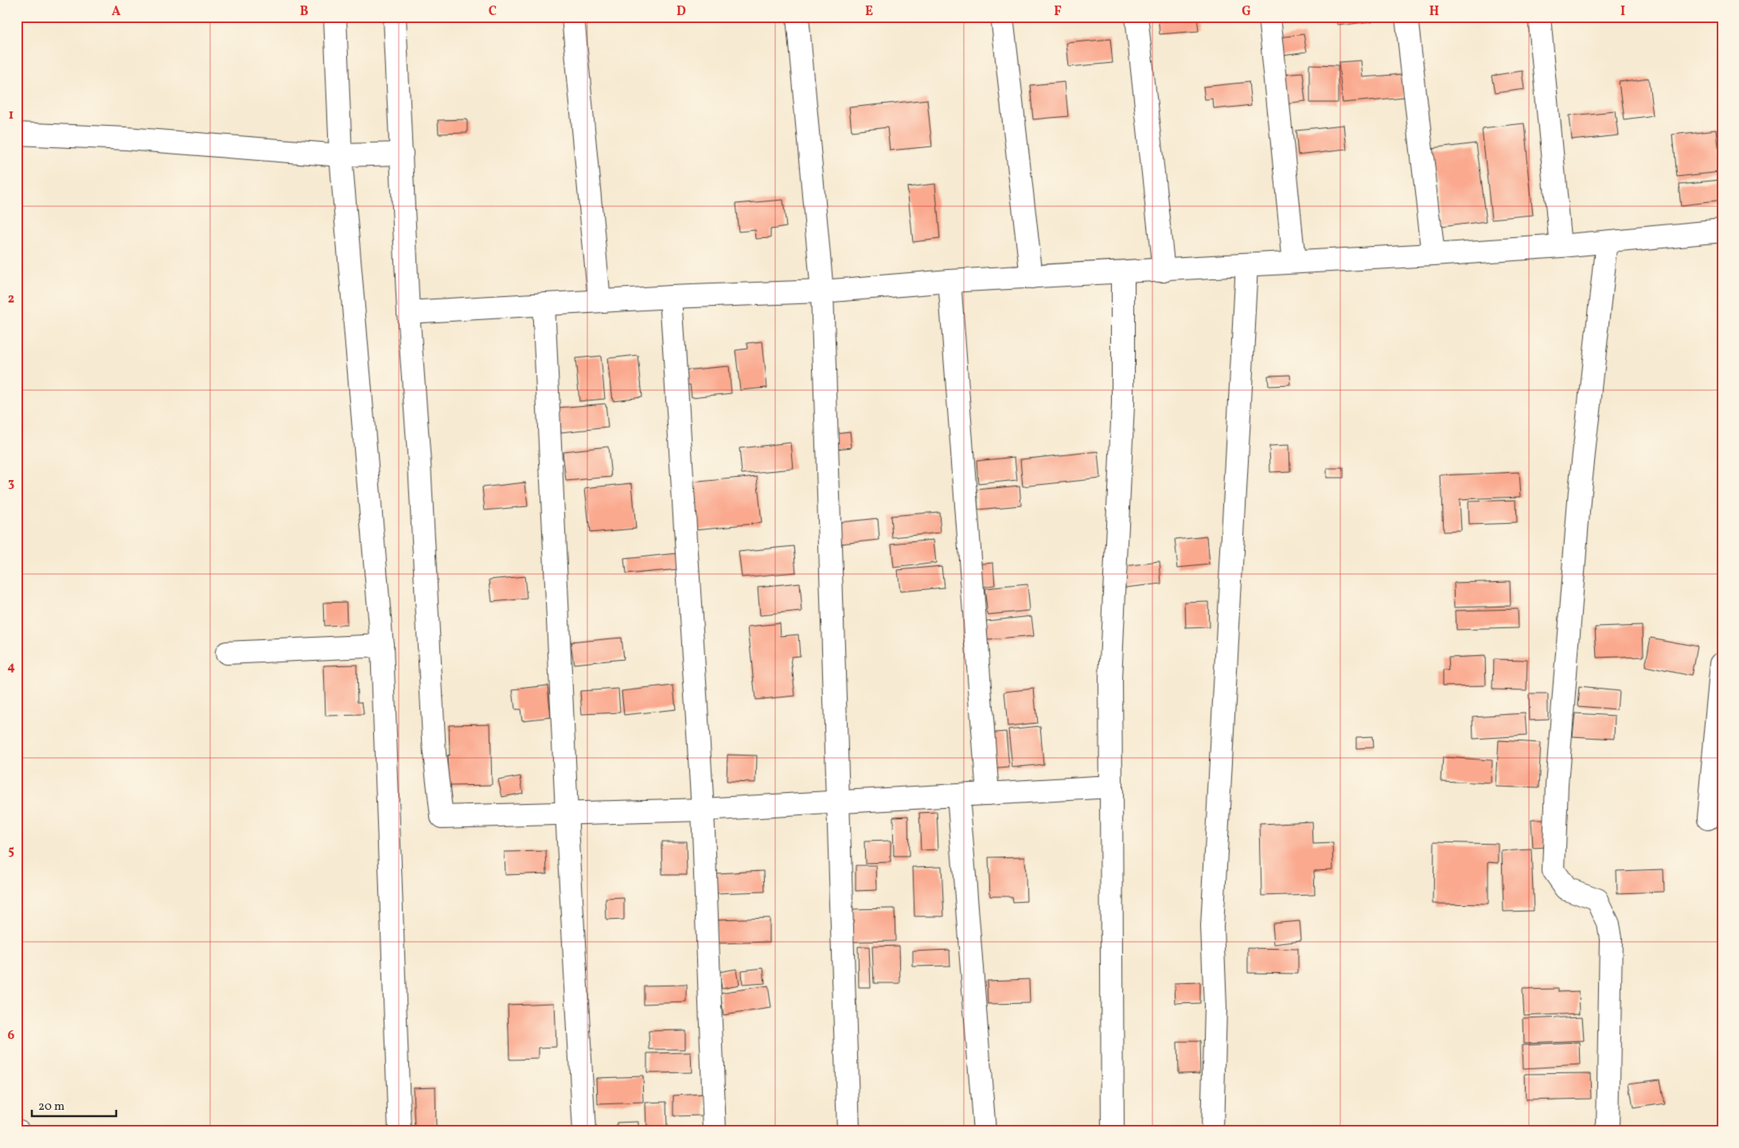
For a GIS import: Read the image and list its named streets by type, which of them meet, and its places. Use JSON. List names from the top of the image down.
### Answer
{
  "scale_bar": "20 m",
  "grid": {
    "columns": [
      "A",
      "B",
      "C",
      "D",
      "E",
      "F",
      "G",
      "H",
      "I"
    ],
    "rows": [
      "1",
      "2",
      "3",
      "4",
      "5",
      "6"
    ]
  }
}
